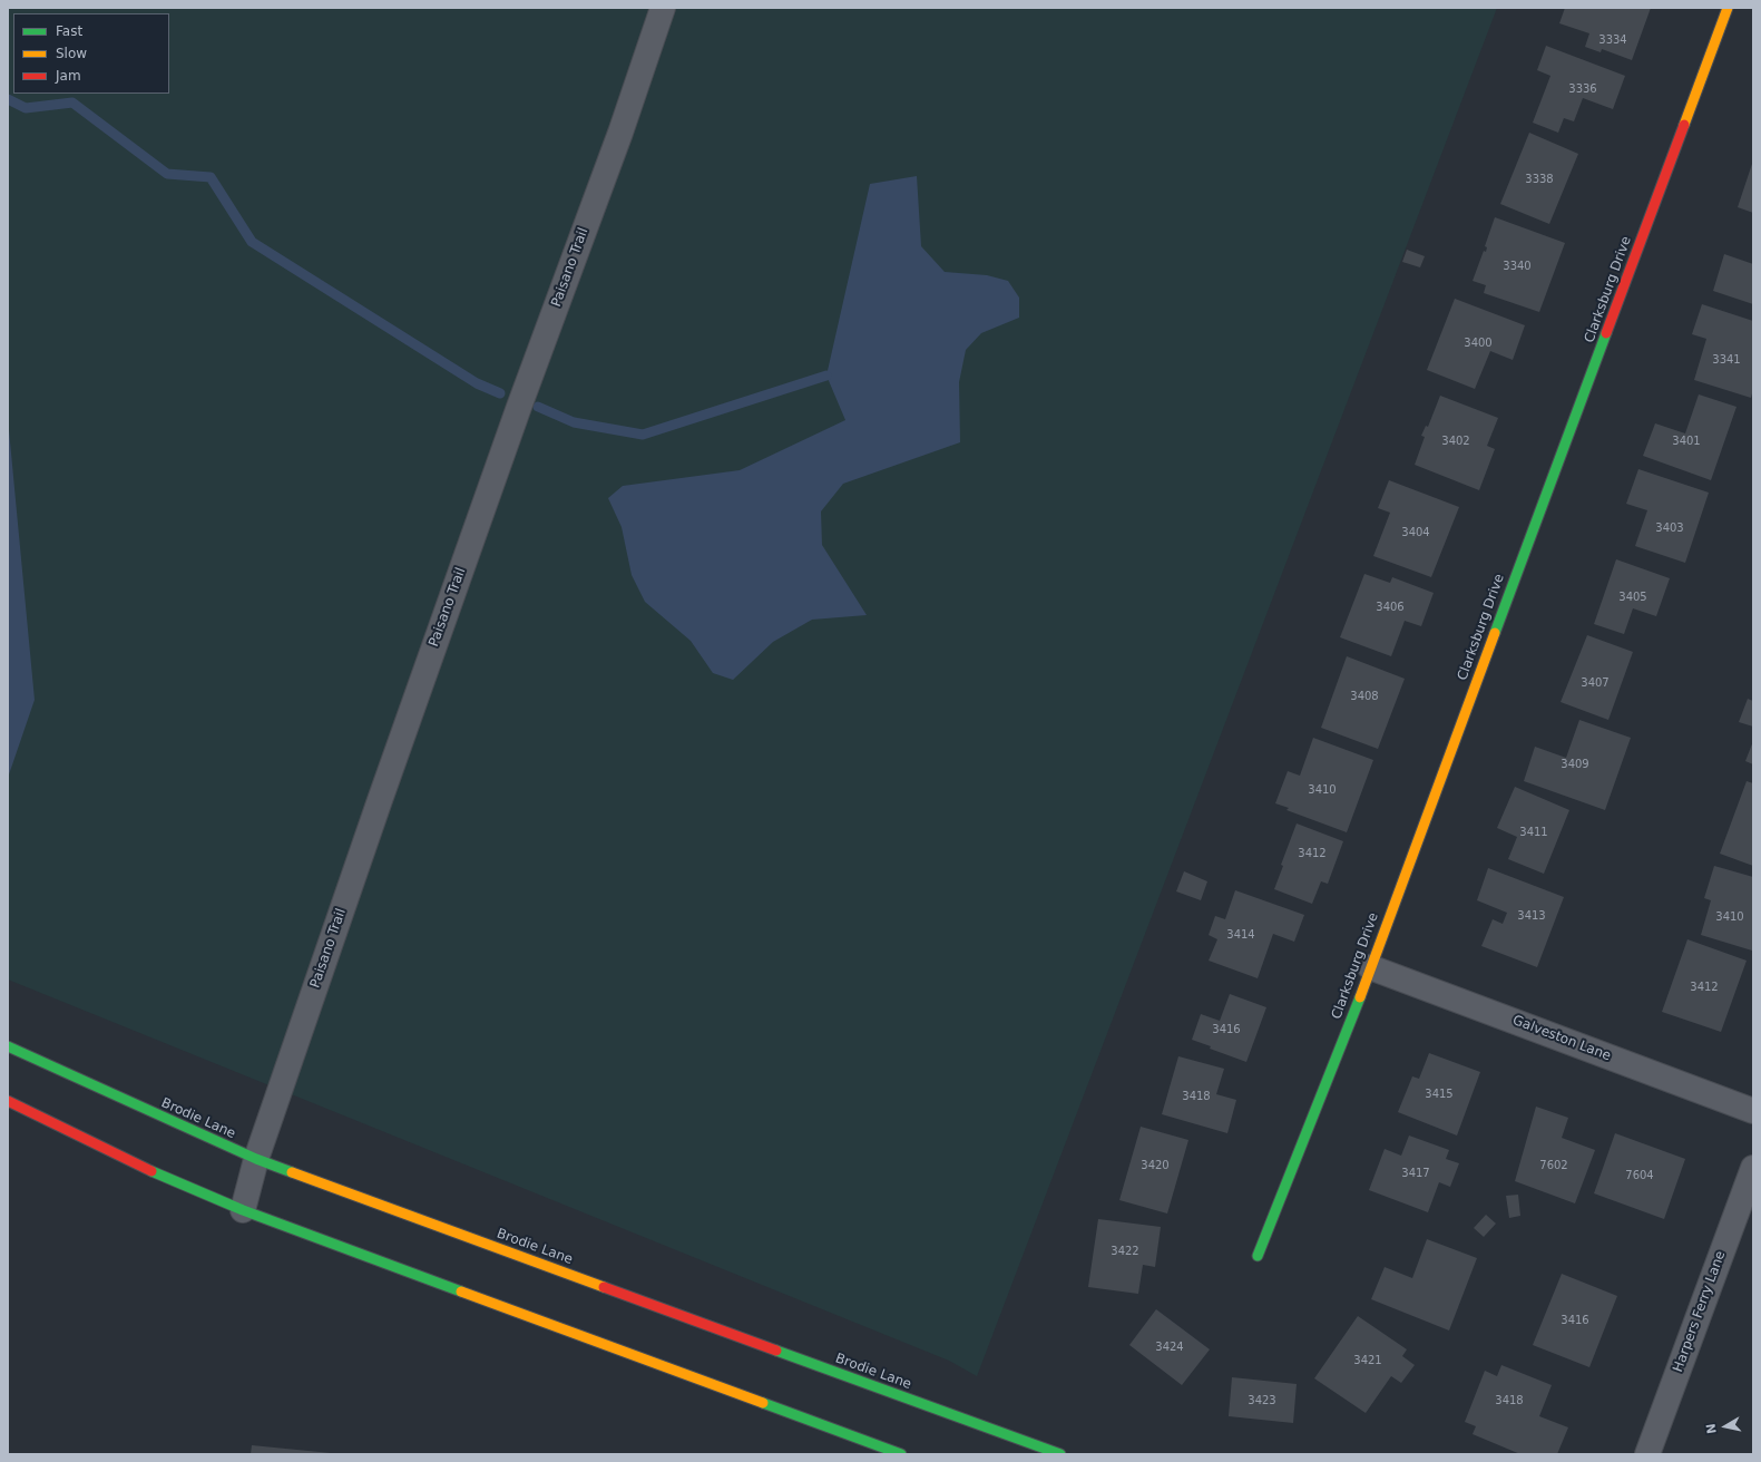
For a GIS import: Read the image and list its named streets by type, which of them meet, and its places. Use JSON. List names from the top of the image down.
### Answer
{
  "streets": {
    "main road": ["Clarksburg Drive", "Brodie Lane"],
    "street": ["Paisano Trail", "Galveston Lane", "Harpers Ferry Lane"]
  },
  "crossings": [
    ["Paisano Trail", "Brodie Lane"],
    ["Clarksburg Drive", "Galveston Lane"]
  ],
  "house_numbers": [
    "3334",
    "3336",
    "3338",
    "3340",
    "3400",
    "3341",
    "3402",
    "3401",
    "3403",
    "3404",
    "3405",
    "3406",
    "3407",
    "3408",
    "3409",
    "3410",
    "3411",
    "3412",
    "3413",
    "3410",
    "3414",
    "3412",
    "3416",
    "3415",
    "3418",
    "3420",
    "7602",
    "3417",
    "7604",
    "3422",
    "3416",
    "3424",
    "3421",
    "3423",
    "3418"
  ],
  "legend": ["Fast", "Slow", "Jam"],
  "north": "left"
}
